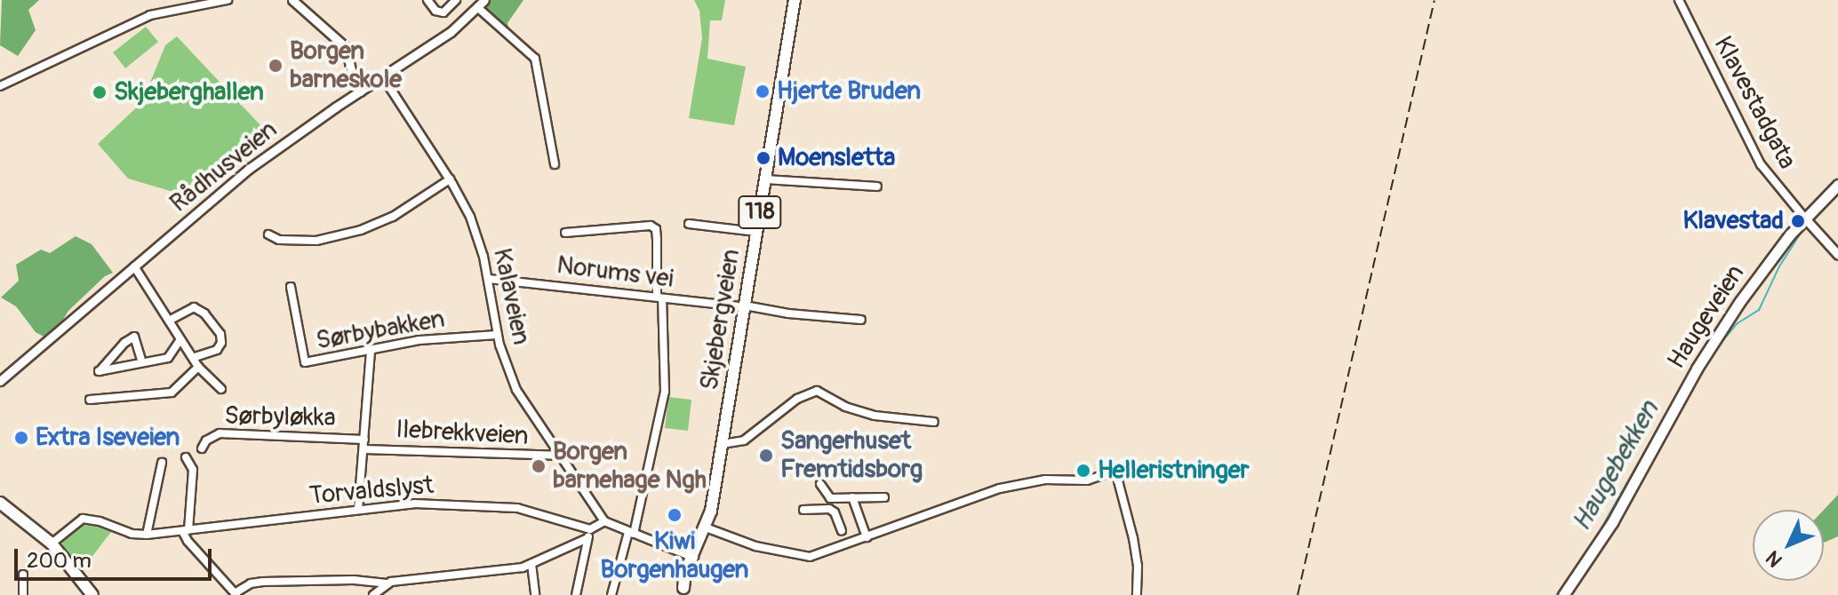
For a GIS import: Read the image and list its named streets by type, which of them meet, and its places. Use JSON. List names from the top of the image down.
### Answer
{
  "streets": {
    "main road": ["118", "Haugeveien", "Skjebergveien"],
    "street": [
      "Klavestadgata",
      "Rådhusveien",
      "Norums vei",
      "Kalaveien",
      "Sørbybakken",
      "Sørbyløkka",
      "Ilebrekkveien",
      "Torvaldslyst"
    ]
  },
  "crossings": [
    ["Klavestadgata", "Haugeveien"],
    ["Rådhusveien", "Kalaveien"],
    ["Norums vei", "Kalaveien"],
    ["Norums vei", "Skjebergveien"],
    ["Kalaveien", "Sørbybakken"],
    ["Kalaveien", "Ilebrekkveien"]
  ],
  "water": ["Haugebekken"],
  "places": [
    "Borgen barneskole",
    "Hjerte Bruden",
    "Skjeberghallen",
    "Moensletta",
    "Klavestad",
    "Extra Iseveien",
    "Sangerhuset Fremtidsborg",
    "Borgen barnehage Ngh",
    "Helleristninger",
    "Kiwi Borgenhaugen"
  ],
  "scale_bar": "200 m",
  "north": "bottom left"
}
